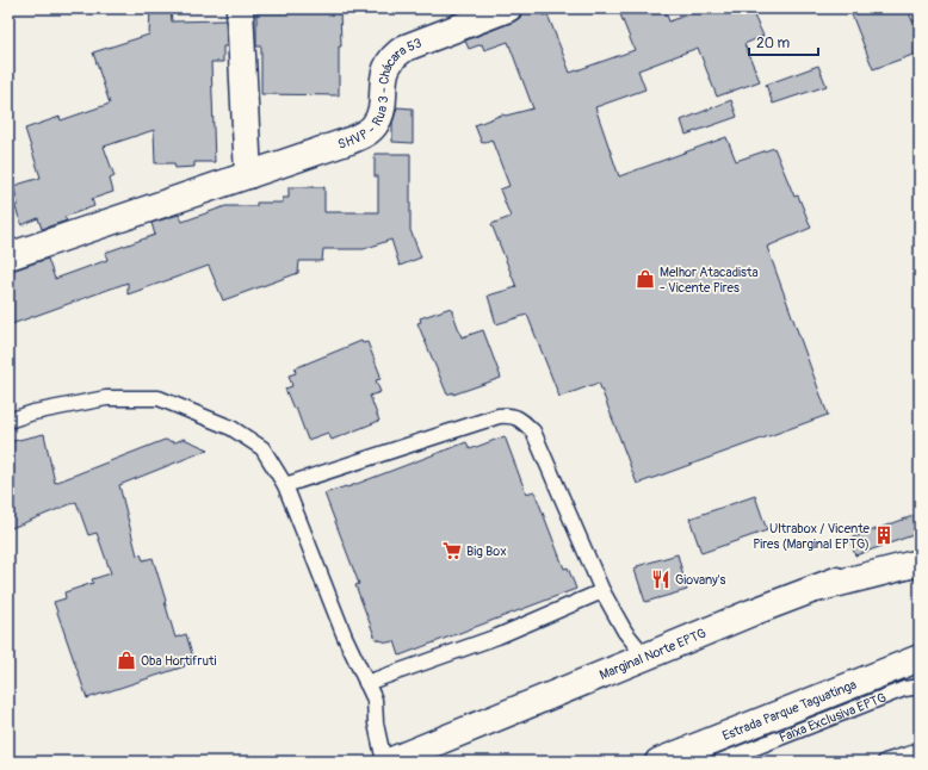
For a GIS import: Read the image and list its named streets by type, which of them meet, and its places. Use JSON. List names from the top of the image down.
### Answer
{
  "streets": {
    "main road": ["SHVP - Rua 3 - Chácara 53", "Marginal Norte EPTG", "Estrada Parque Taguatinga"],
    "lane": ["Faixa Exclusiva EPTG"]
  },
  "places": {
    "shop": ["Melhor Atacadista - Vicente Pires", "Oba Hortifruti"],
    "building": ["Ultrabox / Vicente Pires (Marginal EPTG)"],
    "supermarket": ["Big Box"],
    "restaurant": ["Giovany's"]
  },
  "scale_bar": "20 m"
}
